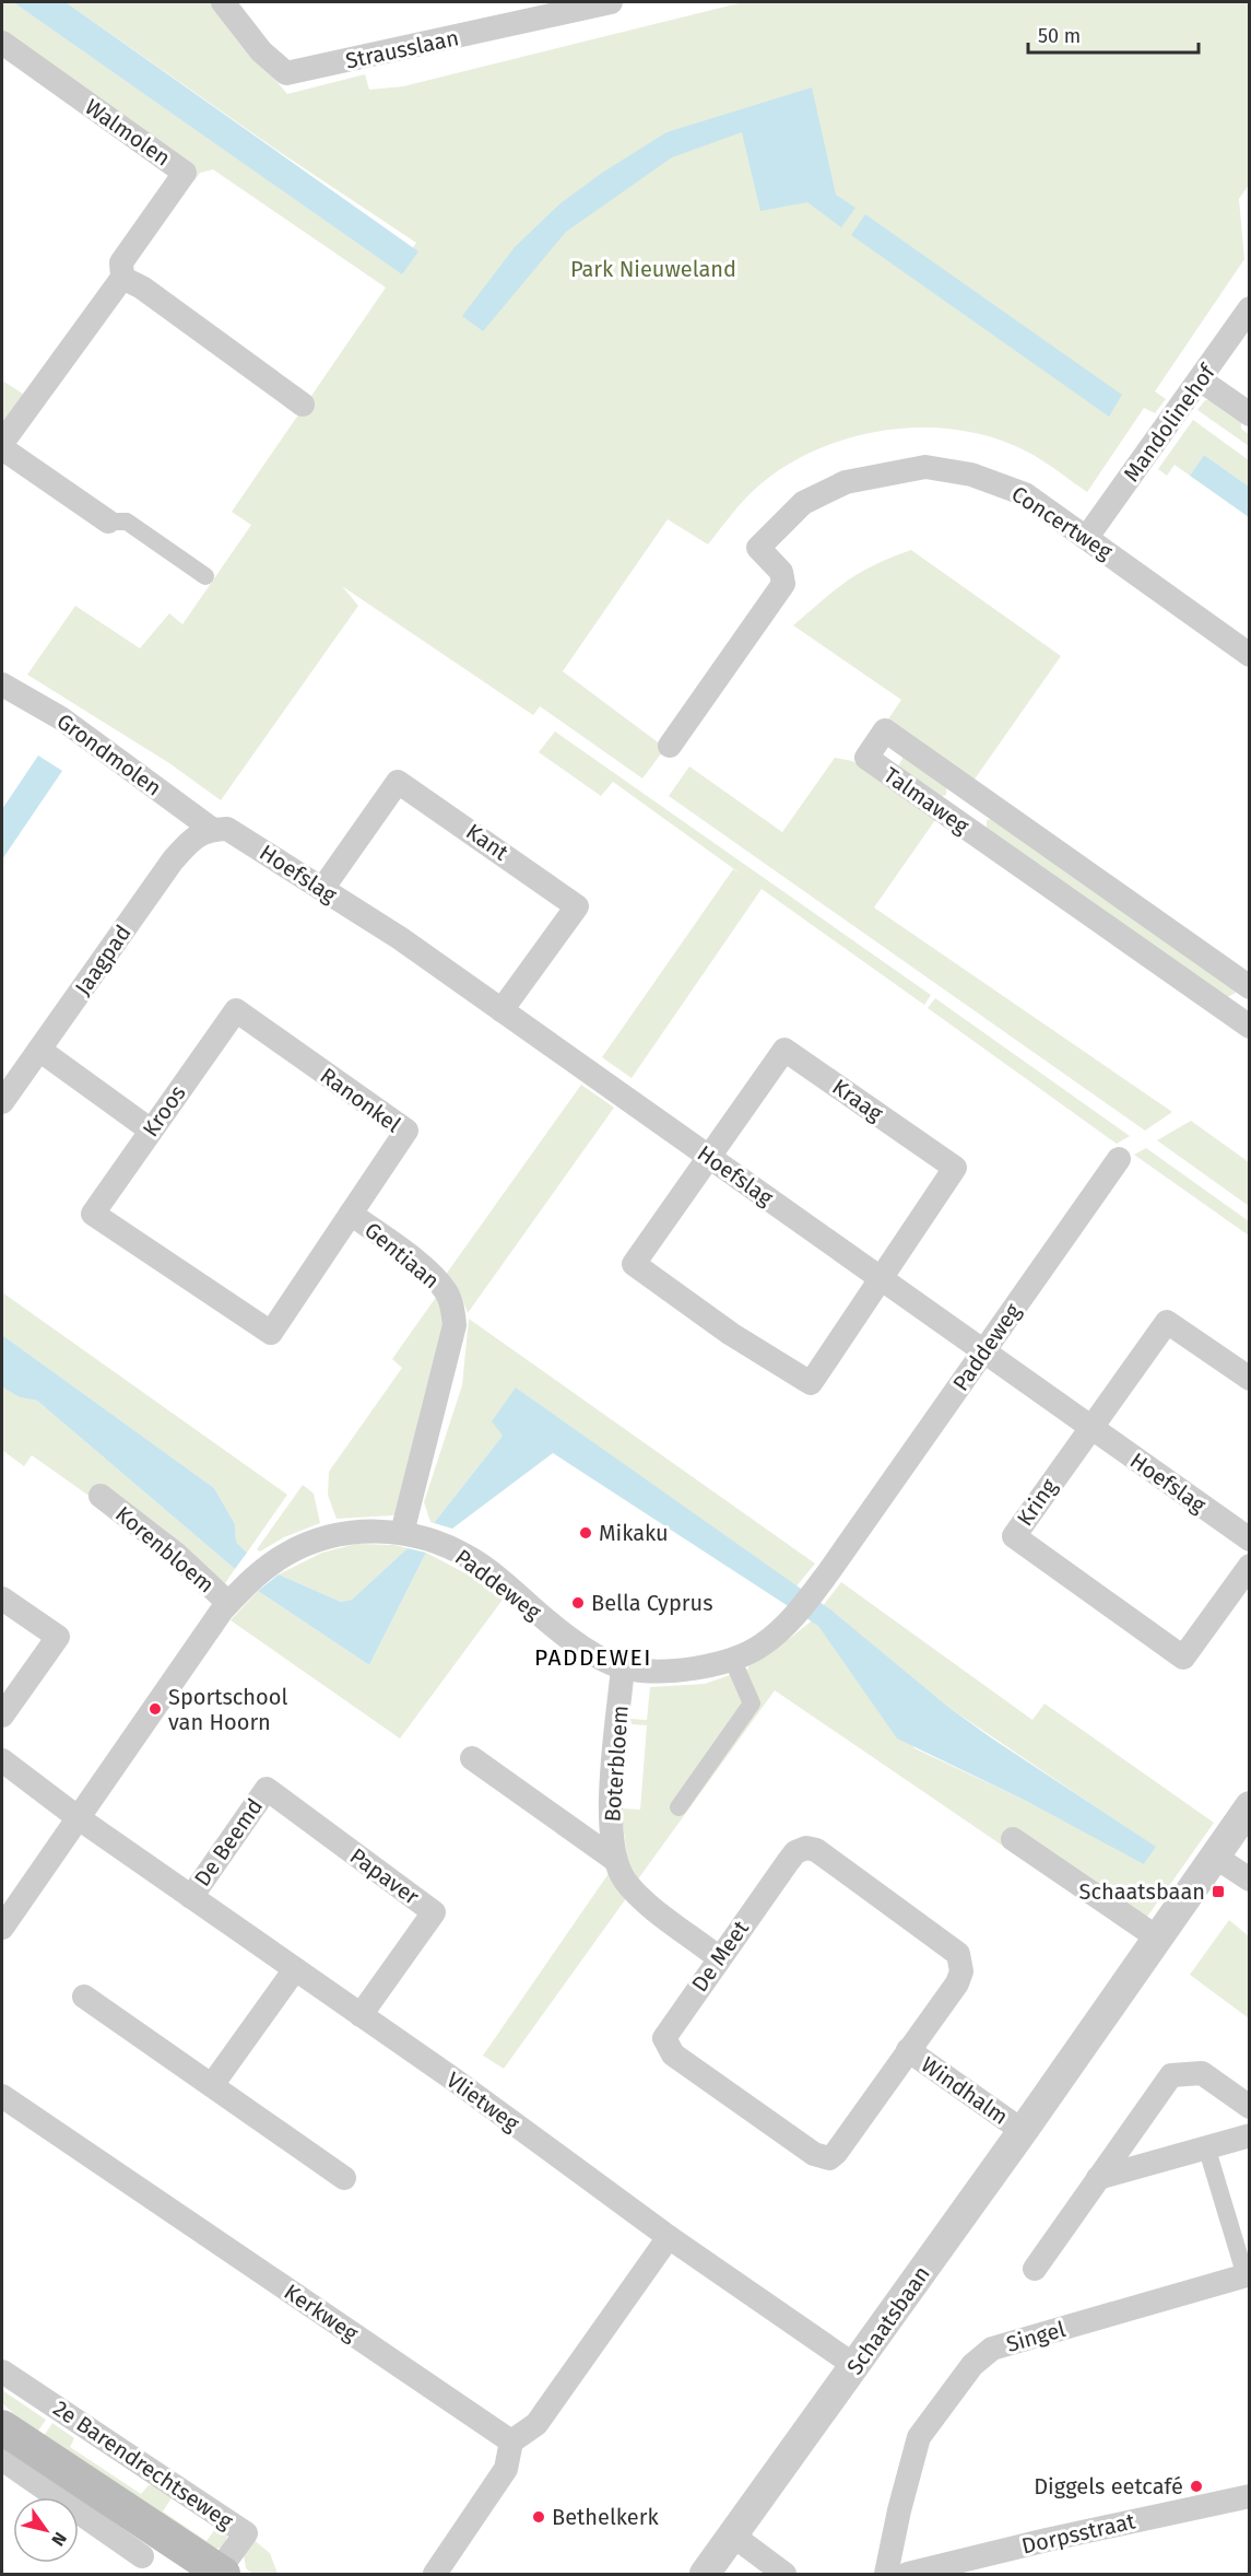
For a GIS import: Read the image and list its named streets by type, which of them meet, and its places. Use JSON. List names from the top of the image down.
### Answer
{
  "streets": {
    "main road": ["2e Barendrechtseweg"],
    "street": [
      "Strausslaan",
      "Walmolen",
      "Mandolinehof",
      "Concertweg",
      "Grondmolen",
      "Talmaweg",
      "Kant",
      "Hoefslag",
      "Jaagpad",
      "Ranonkel",
      "Kraag",
      "Kroos",
      "Gentiaan",
      "Paddeweg",
      "Kring",
      "Korenbloem",
      "Boterbloem",
      "De Beemd",
      "Papaver",
      "De Meet",
      "Windhalm",
      "Vlietweg",
      "Kerkweg",
      "Schaatsbaan",
      "Singel",
      "Dorpsstraat"
    ]
  },
  "crossings": [
    ["Mandolinehof", "Concertweg"],
    ["Grondmolen", "Hoefslag"],
    ["Grondmolen", "Jaagpad"],
    ["Kant", "Hoefslag"],
    ["Hoefslag", "Jaagpad"],
    ["Hoefslag", "Kraag"],
    ["Hoefslag", "Paddeweg"],
    ["Hoefslag", "Kring"],
    ["Ranonkel", "Kroos"],
    ["Ranonkel", "Gentiaan"],
    ["Kroos", "Gentiaan"],
    ["Gentiaan", "Paddeweg"],
    ["Paddeweg", "Korenbloem"],
    ["Paddeweg", "Boterbloem"],
    ["Paddeweg", "Vlietweg"],
    ["De Beemd", "Papaver"],
    ["De Beemd", "Vlietweg"],
    ["Papaver", "Vlietweg"],
    ["De Meet", "Windhalm"],
    ["Windhalm", "Schaatsbaan"],
    ["Vlietweg", "Schaatsbaan"]
  ],
  "districts": ["PADDEWEI"],
  "parks": ["Park Nieuweland"],
  "places": {
    "other": [
      "Mikaku",
      "Bella Cyprus",
      "Sportschool van Hoorn",
      "Diggels eetcafé",
      "Bethelkerk"
    ],
    "transit": ["Schaatsbaan"]
  },
  "scale_bar": "50 m",
  "north": "bottom right"
}
